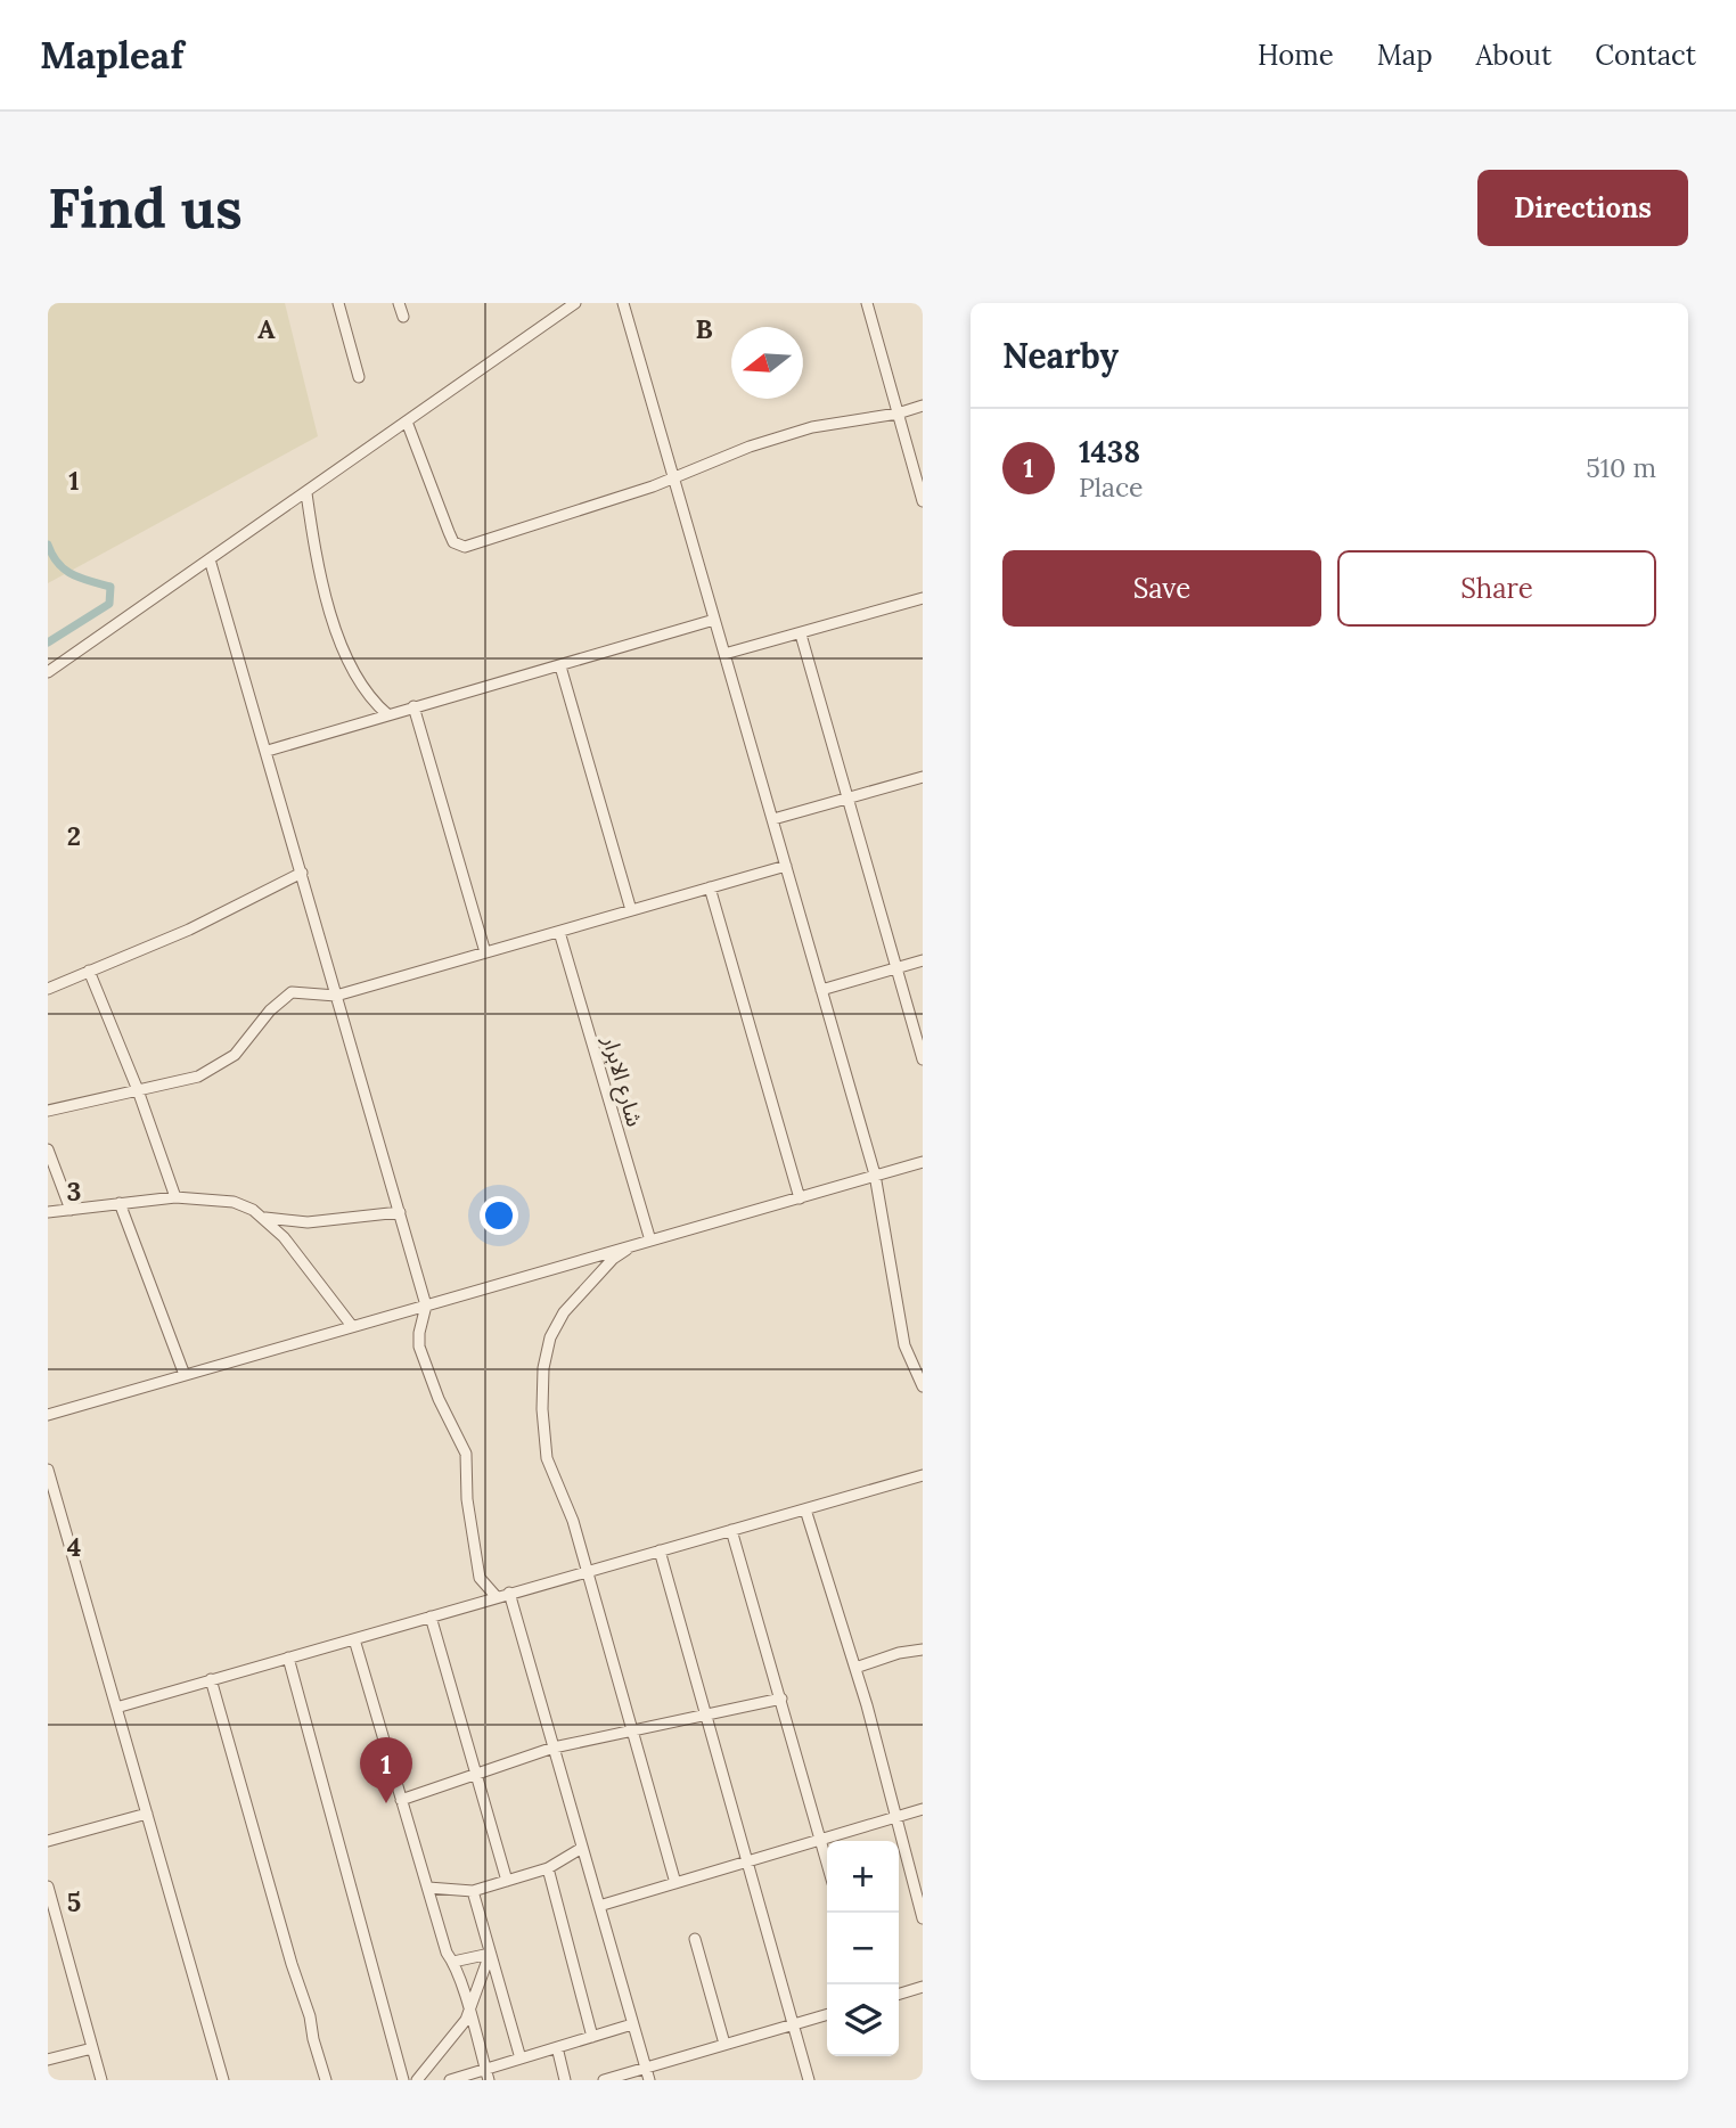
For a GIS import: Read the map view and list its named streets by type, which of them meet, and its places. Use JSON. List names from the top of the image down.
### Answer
{
  "streets": {
    "street": ["شارع الابرار"]
  },
  "north": "left",
  "page": {
    "header": "Mapleaf",
    "nav": [
      "Home",
      "Map",
      "About",
      "Contact"
    ],
    "buttons": [
      "Directions",
      ["Save", "Share"]
    ],
    "title": "Find us",
    "heading": "Nearby",
    "list": [
      {
        "mark": "1",
        "name": "1438",
        "note": "Place",
        "value": "510 m"
      }
    ],
    "pins": "1",
    "map_buttons": ["+", "−"]
  },
  "grid": {
    "columns": ["A", "B"],
    "rows": [
      "1",
      "2",
      "3",
      "4",
      "5"
    ]
  }
}
